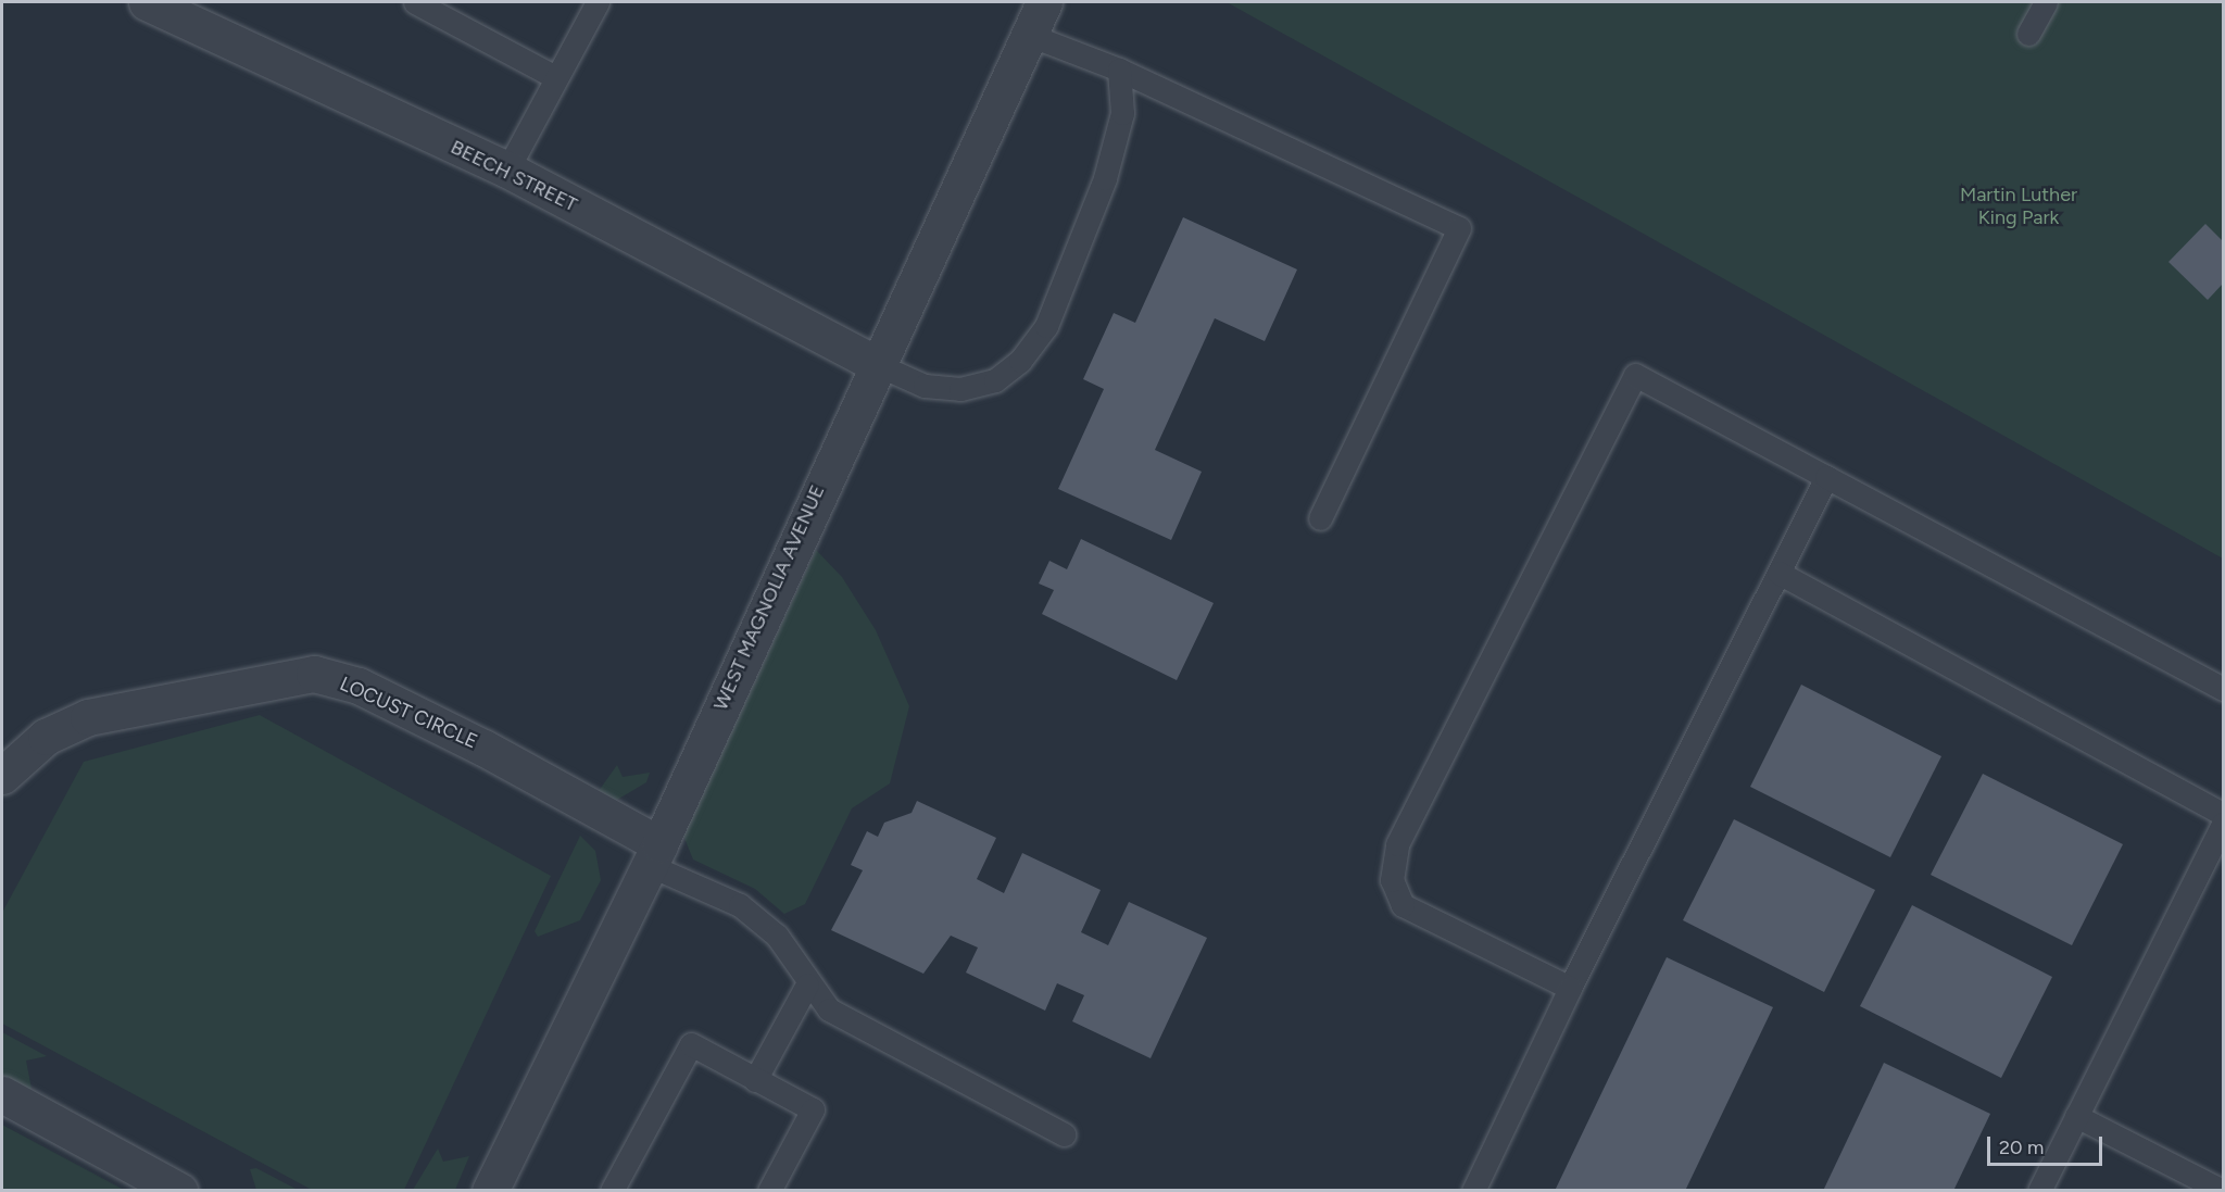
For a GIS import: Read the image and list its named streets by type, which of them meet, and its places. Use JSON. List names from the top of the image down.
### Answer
{
  "streets": {
    "street": ["BEECH STREET", "WEST MAGNOLIA AVENUE", "LOCUST CIRCLE"]
  },
  "crossings": [
    ["BEECH STREET", "WEST MAGNOLIA AVENUE"],
    ["WEST MAGNOLIA AVENUE", "LOCUST CIRCLE"]
  ],
  "parks": ["Martin Luther King Park"],
  "scale_bar": "20 m"
}
